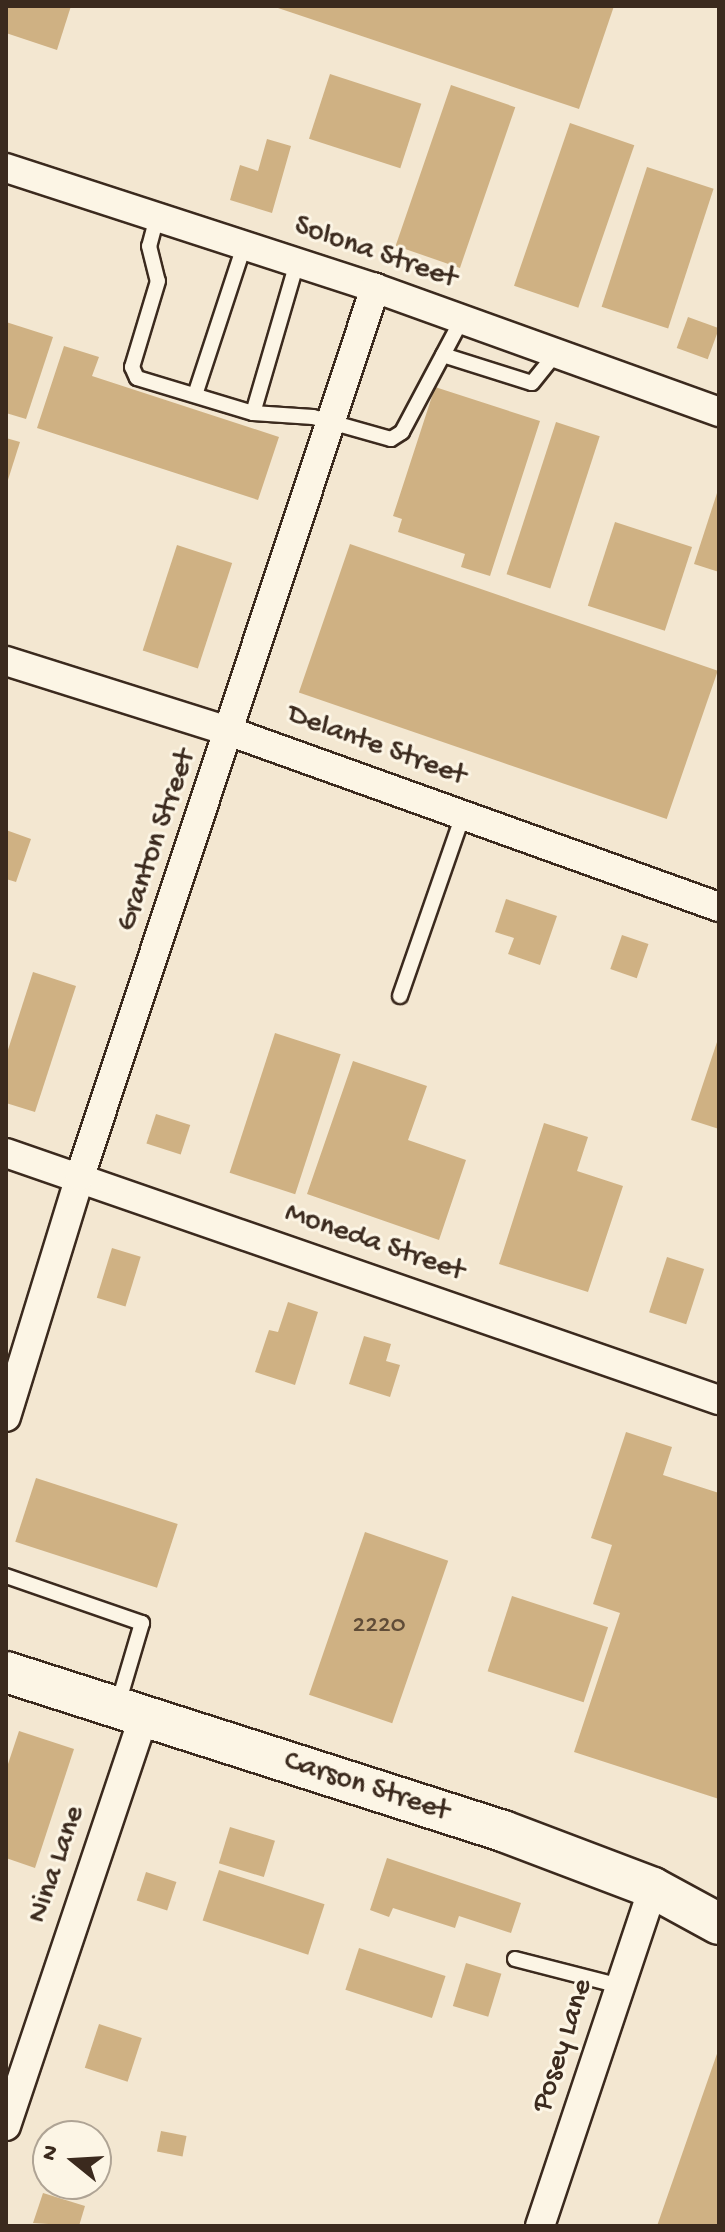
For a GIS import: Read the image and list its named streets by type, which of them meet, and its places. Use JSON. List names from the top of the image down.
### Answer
{
  "streets": {
    "street": [
      "Solona Street",
      "Delante Street",
      "Granton Street",
      "Moneda Street",
      "Carson Street",
      "Nina Lane",
      "Posey Lane"
    ]
  },
  "crossings": [
    ["Solona Street", "Granton Street"],
    ["Delante Street", "Granton Street"],
    ["Granton Street", "Moneda Street"],
    ["Carson Street", "Nina Lane"],
    ["Carson Street", "Posey Lane"]
  ],
  "house_numbers": ["2220"],
  "north": "left"
}
